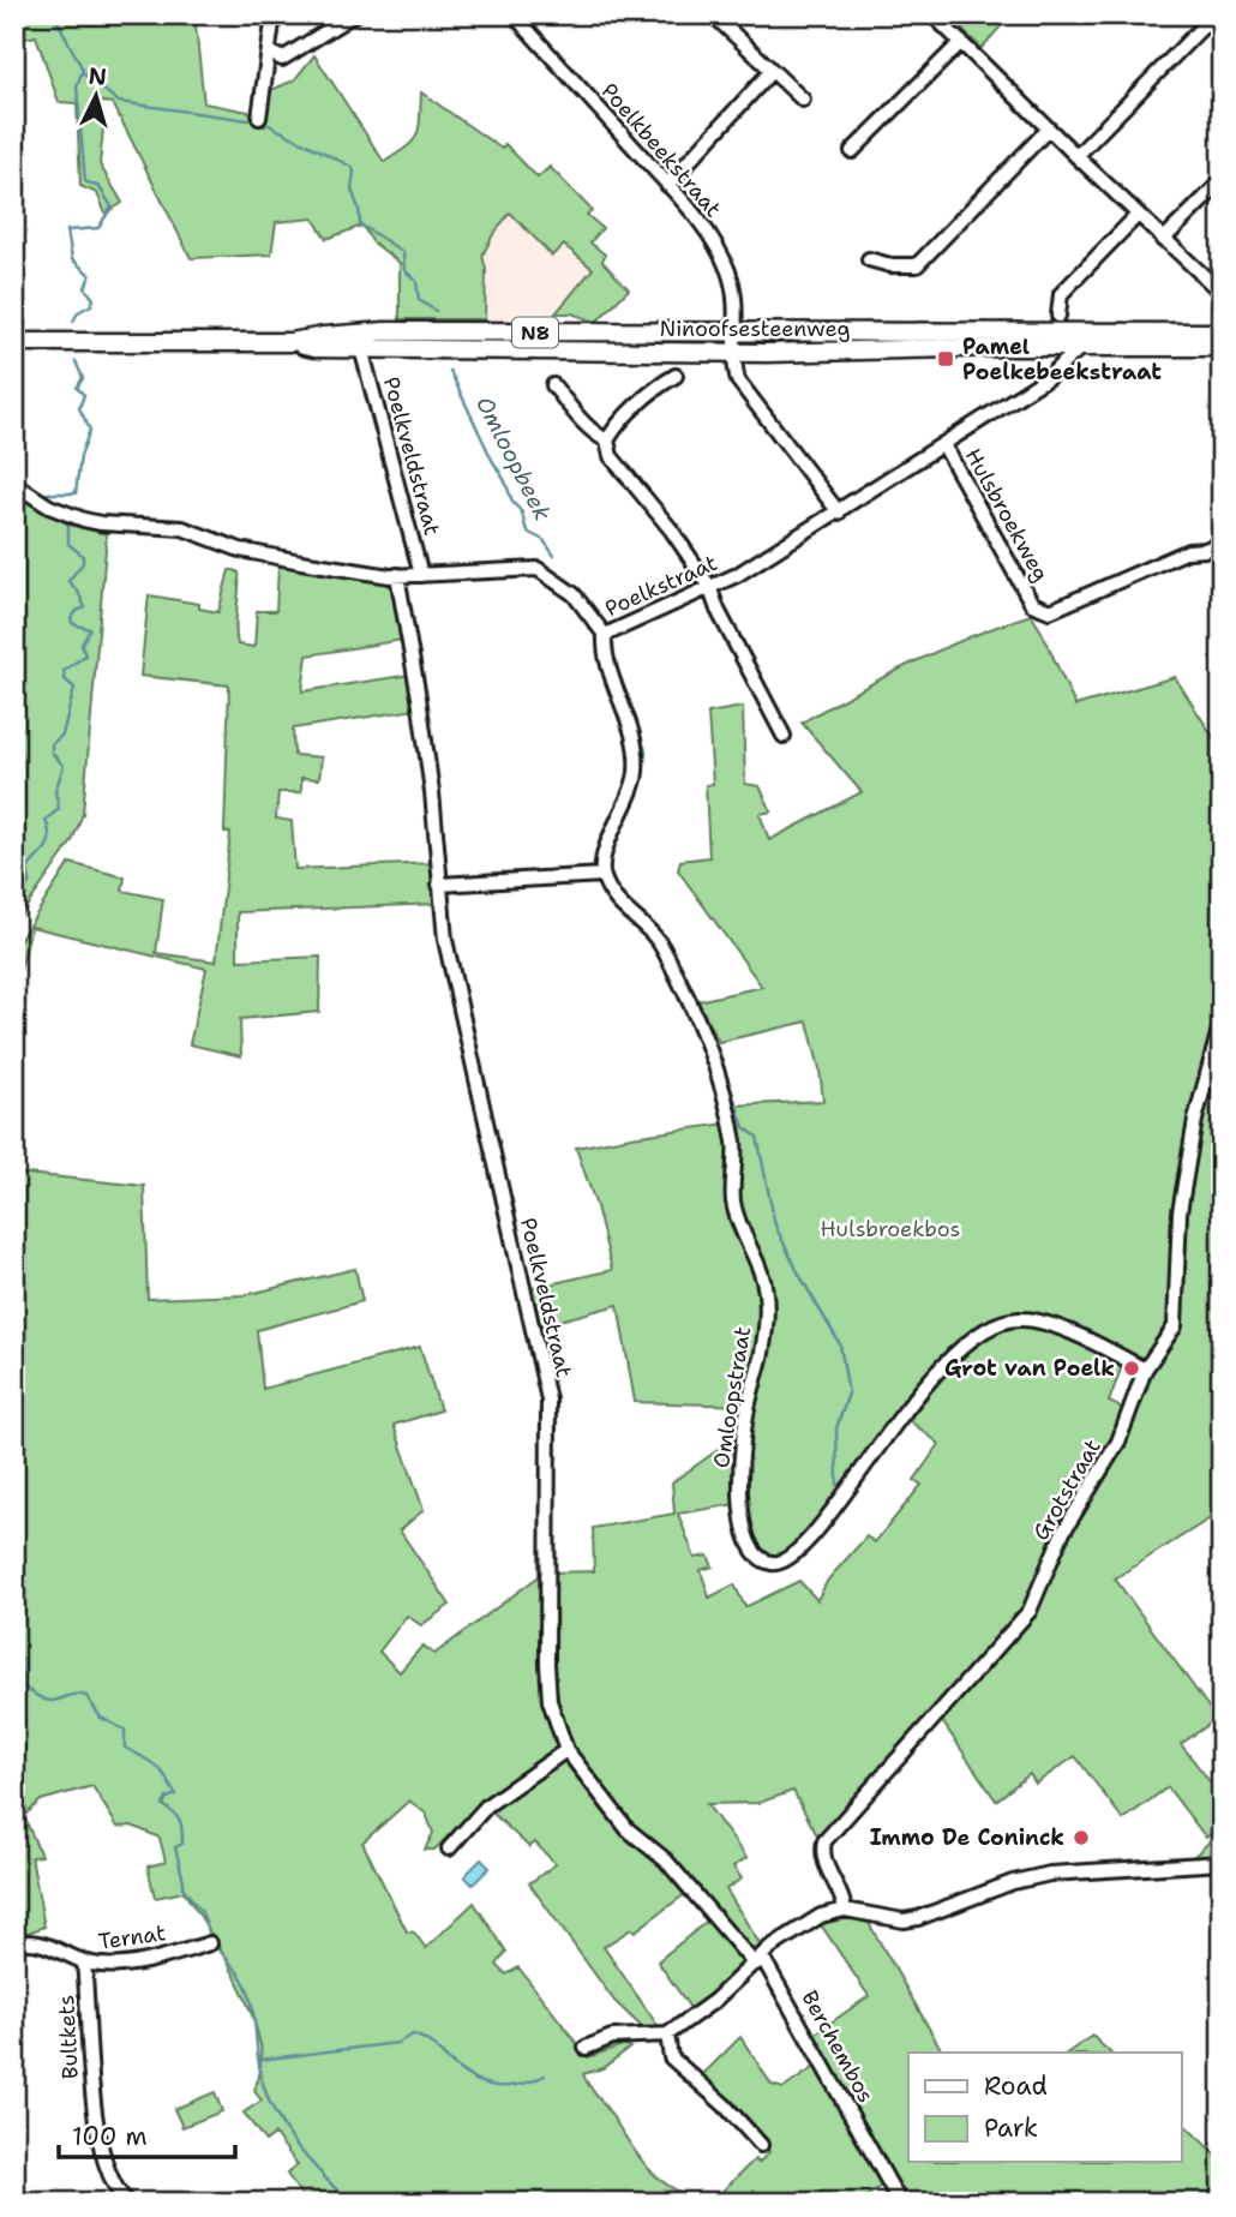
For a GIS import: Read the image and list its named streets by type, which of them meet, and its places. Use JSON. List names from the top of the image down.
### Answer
{
  "streets": {
    "main road": ["Ninoofsesteenweg", "N8"],
    "street": [
      "Poelkbeekstraat",
      "Poelkveldstraat",
      "Hulsbroekweg",
      "Poelkstraat",
      "Omloopstraat",
      "Grotstraat",
      "Ternat",
      "Bultkets",
      "Berchembos"
    ]
  },
  "crossings": [
    ["Poelkbeekstraat", "Ninoofsesteenweg"],
    ["Poelkbeekstraat", "Poelkstraat"],
    ["Ninoofsesteenweg", "Poelkveldstraat"],
    ["Ninoofsesteenweg", "Poelkstraat"],
    ["Poelkveldstraat", "Poelkstraat"],
    ["Poelkveldstraat", "Berchembos"],
    ["Hulsbroekweg", "Poelkstraat"],
    ["Omloopstraat", "Grotstraat"],
    ["Ternat", "Bultkets"]
  ],
  "water": ["Omloopbeek"],
  "parks": ["Hulsbroekbos"],
  "places": {
    "transit": ["Pamel Poelkebeekstraat"],
    "other": ["Grot van Poelk", "Immo De Coninck"]
  },
  "legend": ["Road", "Park"],
  "scale_bar": "100 m",
  "north": "top"
}
